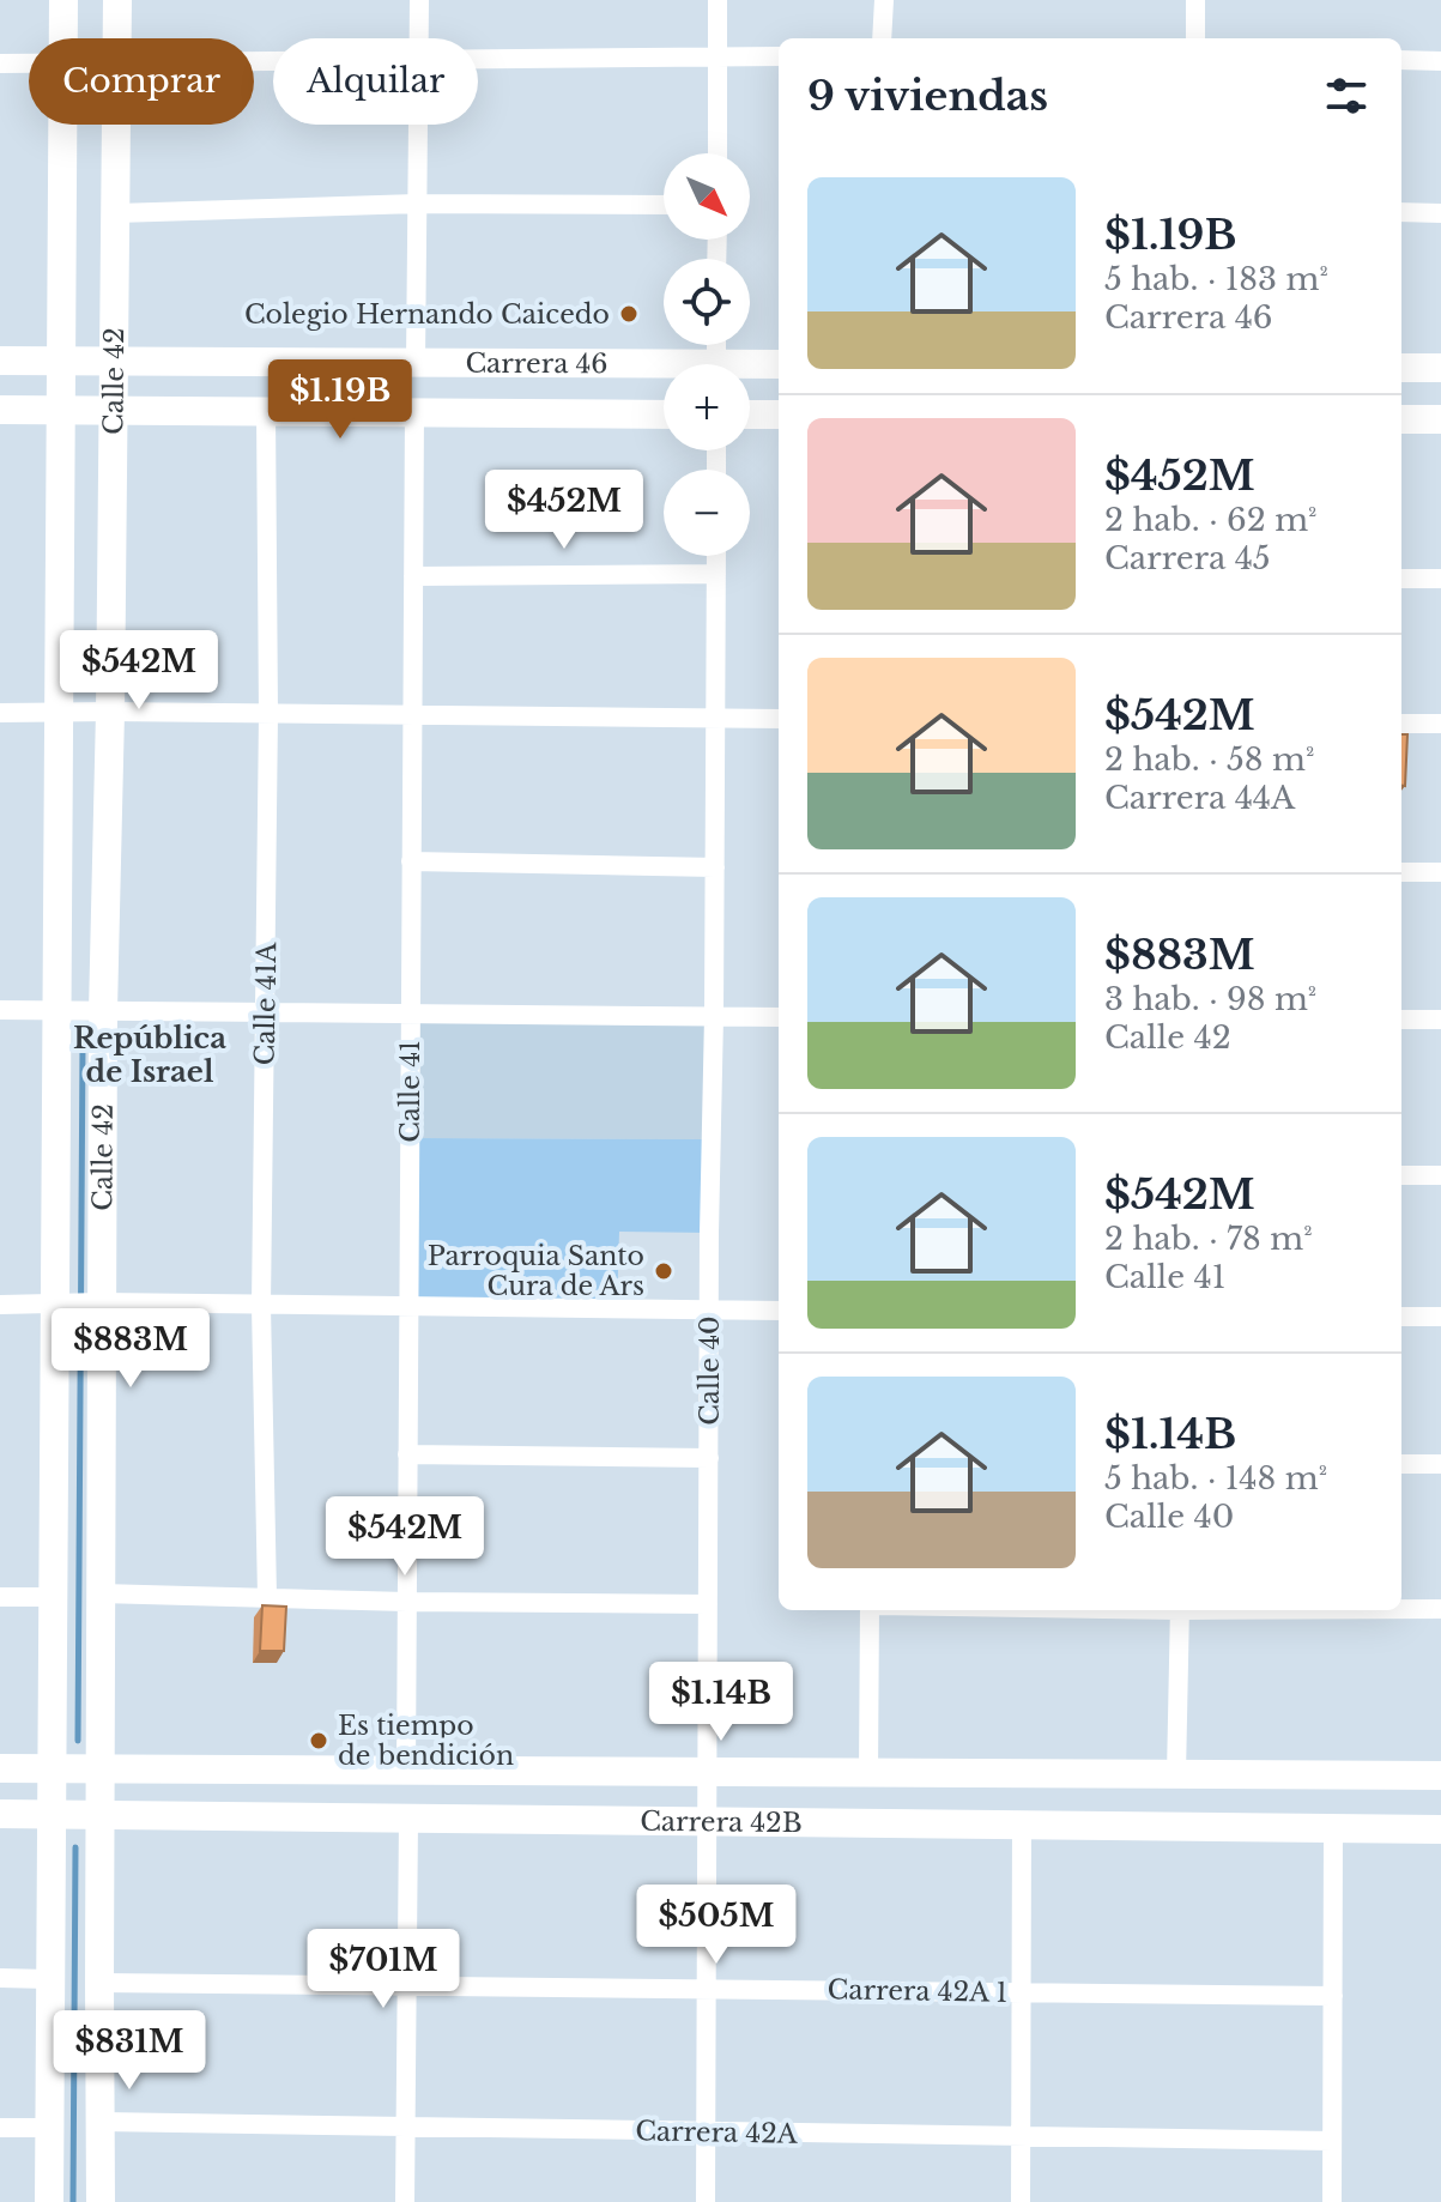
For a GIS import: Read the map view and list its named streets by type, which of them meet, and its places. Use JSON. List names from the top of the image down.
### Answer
{
  "streets": {
    "street": [
      "Carrera 46",
      "Calle 42",
      "Calle 41A",
      "Calle 41",
      "Calle 40",
      "Carrera 42B",
      "Carrera 42A 1",
      "Carrera 42A"
    ]
  },
  "crossings": [
    ["Carrera 46", "Calle 42"],
    ["Carrera 46", "Calle 41A"],
    ["Carrera 46", "Calle 41"],
    ["Calle 42", "Carrera 42B"],
    ["Calle 42", "Carrera 42A 1"],
    ["Calle 42", "Carrera 42A"],
    ["Calle 41", "Carrera 42B"],
    ["Calle 40", "Carrera 42B"],
    ["Calle 40", "Carrera 42A 1"],
    ["Calle 40", "Carrera 42A"]
  ],
  "districts": ["República de Israel"],
  "places": ["Colegio Hernando Caicedo", "Parroquia Santo Cura de Ars", "Es tiempo de bendición"],
  "north": "bottom right",
  "page": {
    "chip": ["Comprar", "Alquilar"],
    "heading": "9 viviendas",
    "map_buttons": ["+", "−"],
    "list": [
      {
        "name": "$1.19B",
        "note": "5 hab. · 183 m² · Carrera 46"
      },
      {
        "name": "$452M",
        "note": "2 hab. · 62 m² · Carrera 45"
      },
      {
        "name": "$542M",
        "note": "2 hab. · 58 m² · Carrera 44A"
      },
      {
        "name": "$883M",
        "note": "3 hab. · 98 m² · Calle 42"
      },
      {
        "name": "$542M",
        "note": "2 hab. · 78 m² · Calle 41"
      },
      {
        "name": "$1.14B",
        "note": "5 hab. · 148 m² · Calle 40"
      }
    ],
    "price": [
      "$1.19B",
      "$452M",
      "$542M",
      "$883M",
      "$542M",
      "$1.14B",
      "$505M",
      "$701M",
      "$831M"
    ]
  }
}
